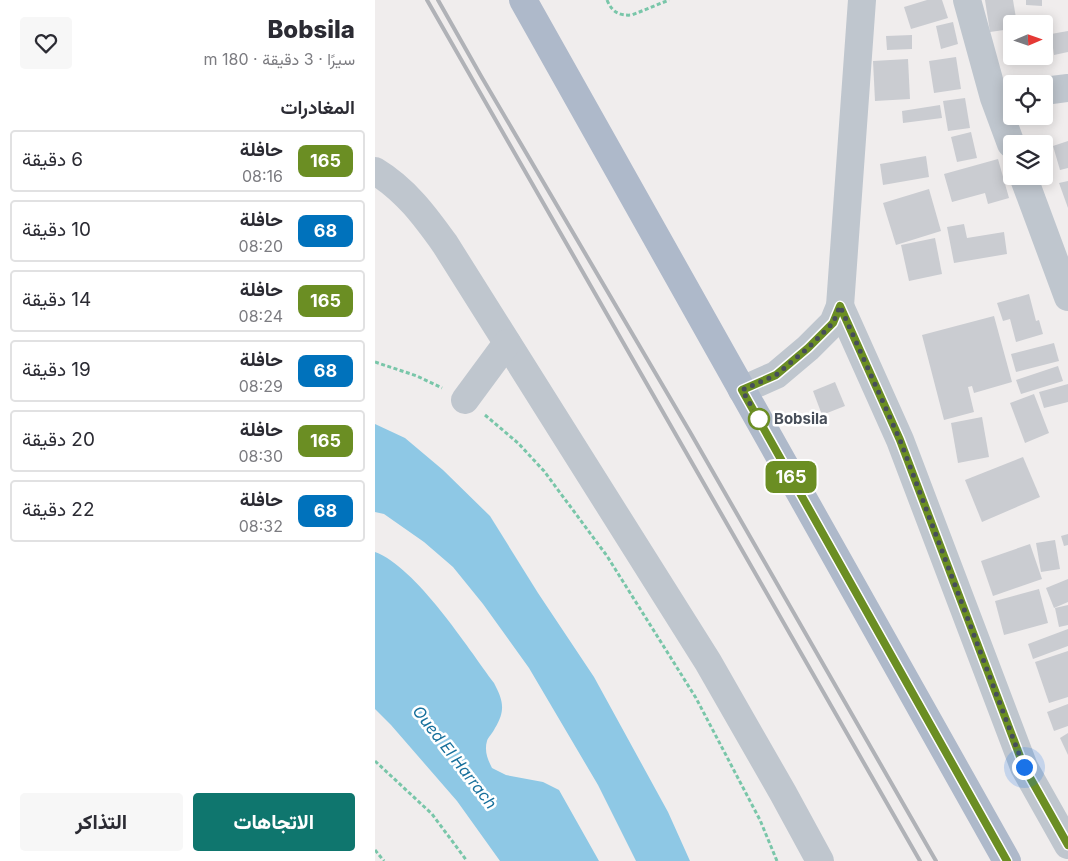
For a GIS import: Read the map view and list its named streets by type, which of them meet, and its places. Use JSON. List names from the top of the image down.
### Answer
{
  "water": ["Oued El Harrach"],
  "places": ["Bobsila"],
  "lines": ["bus line 165"],
  "north": "right",
  "page": {
    "on_map": "165",
    "heading": [
      ["Bobsila", "سيرًا · 3 دقيقة · 180 m"],
      "المغادرات"
    ],
    "list": [
      {
        "mark": "165",
        "name": "حافلة",
        "note": "08:16",
        "value": "6 دقيقة"
      },
      {
        "mark": "68",
        "name": "حافلة",
        "note": "08:20",
        "value": "10 دقيقة"
      },
      {
        "mark": "165",
        "name": "حافلة",
        "note": "08:24",
        "value": "14 دقيقة"
      },
      {
        "mark": "68",
        "name": "حافلة",
        "note": "08:29",
        "value": "19 دقيقة"
      },
      {
        "mark": "165",
        "name": "حافلة",
        "note": "08:30",
        "value": "20 دقيقة"
      },
      {
        "mark": "68",
        "name": "حافلة",
        "note": "08:32",
        "value": "22 دقيقة"
      }
    ],
    "buttons": ["الاتجاهات", "التذاكر"]
  }
}
